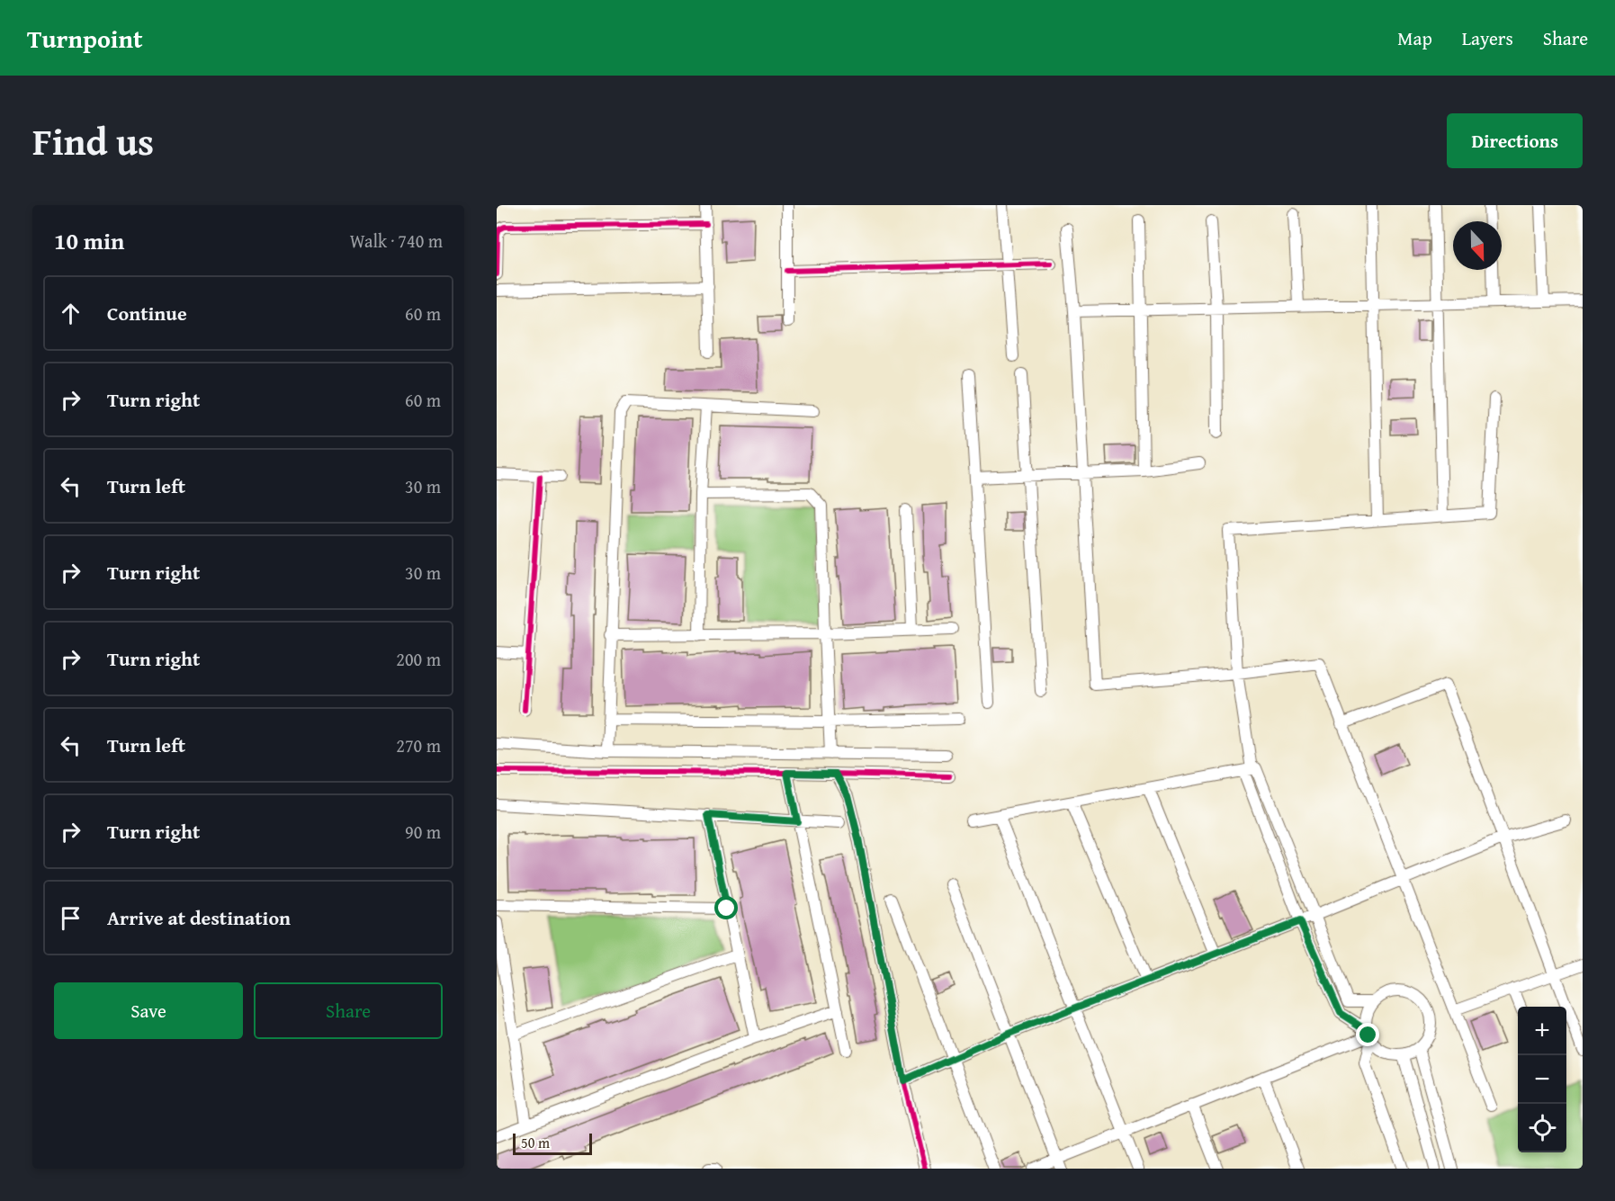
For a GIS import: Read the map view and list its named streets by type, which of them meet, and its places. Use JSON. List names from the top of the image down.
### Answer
{
  "scale_bar": "50 m",
  "north": "bottom",
  "page": {
    "header": "Turnpoint",
    "nav": ["Map", "Layers", "Share"],
    "title": "Find us",
    "buttons": [
      "Directions",
      ["Save", "Share"]
    ],
    "heading": ["10 min", "Walk · 740 m"],
    "list": [
      ["Continue", "60 m"],
      ["Turn right", "60 m"],
      ["Turn left", "30 m"],
      ["Turn right", "30 m"],
      ["Turn right", "200 m"],
      ["Turn left", "270 m"],
      ["Turn right", "90 m"],
      "Arrive at destination"
    ],
    "map_buttons": ["+", "−"],
    "scale": "50 m"
  }
}
